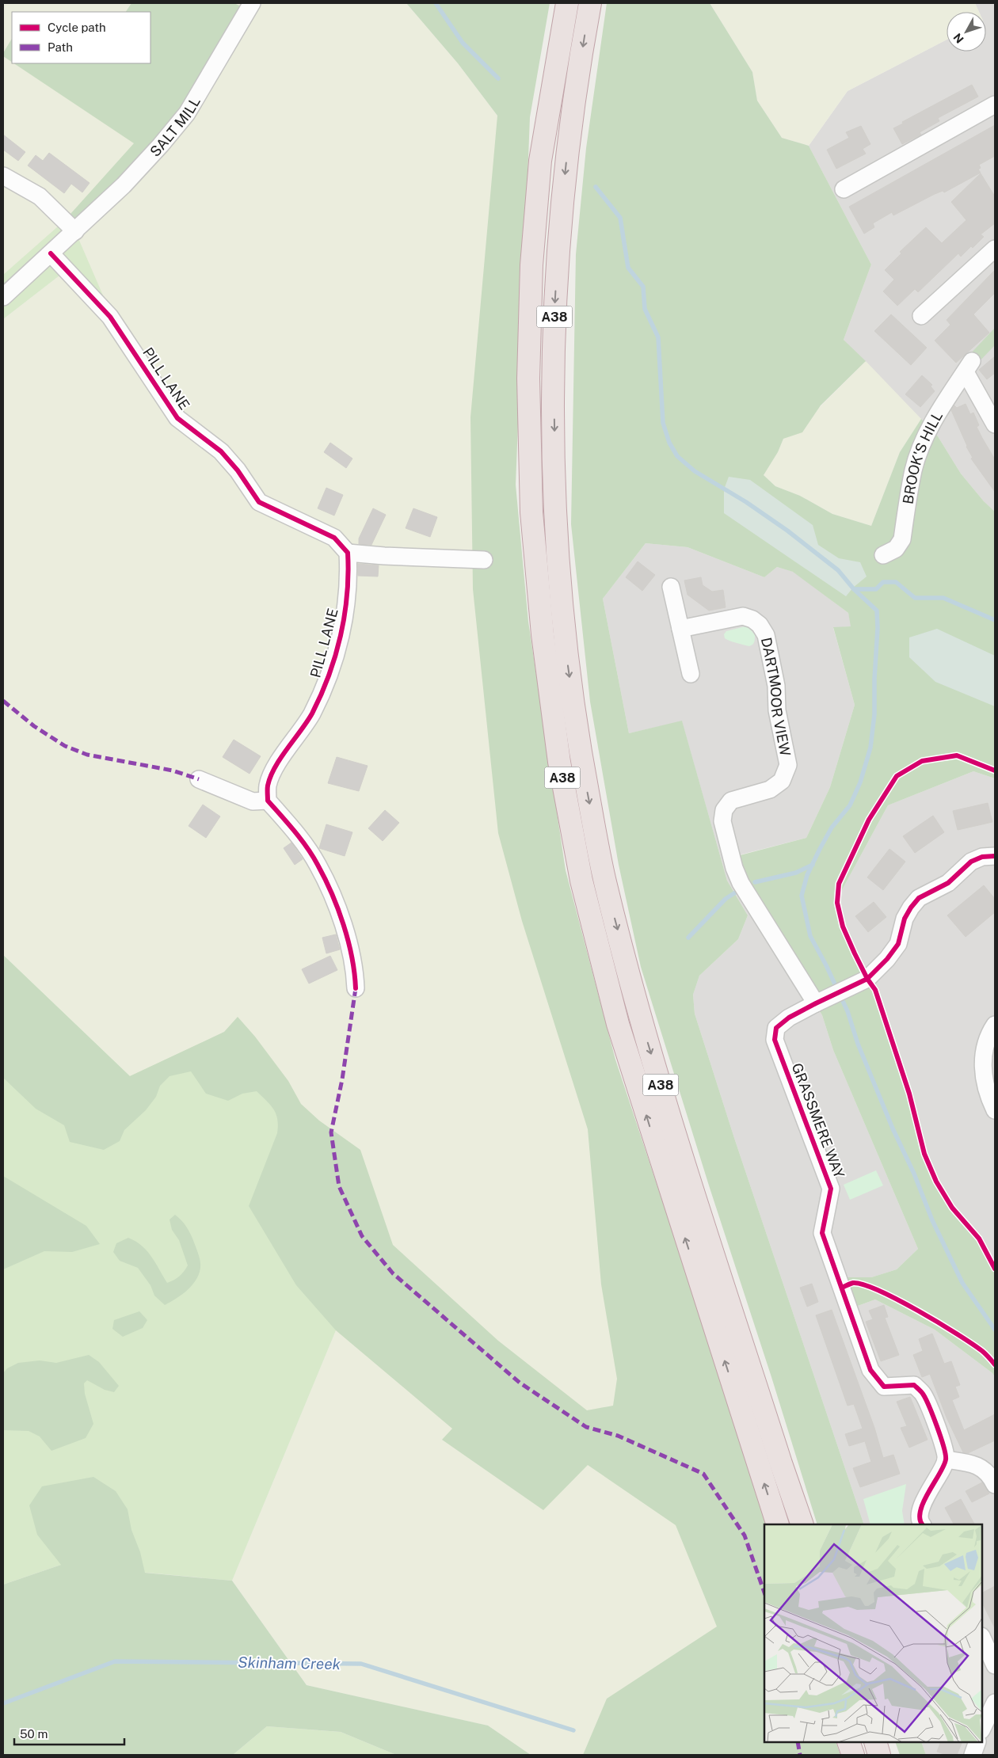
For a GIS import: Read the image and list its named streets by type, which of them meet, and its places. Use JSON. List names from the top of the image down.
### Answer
{
  "streets": {
    "highway": ["A38"],
    "street": [
      "SALT MILL",
      "PILL LANE",
      "BROOK'S HILL",
      "DARTMOOR VIEW",
      "GRASSMERE WAY"
    ]
  },
  "crossings": [
    ["SALT MILL", "PILL LANE"],
    ["DARTMOOR VIEW", "GRASSMERE WAY"]
  ],
  "water": ["Skinham Creek"],
  "legend": ["Cycle path", "Path"],
  "scale_bar": "50 m",
  "north": "bottom left"
}
